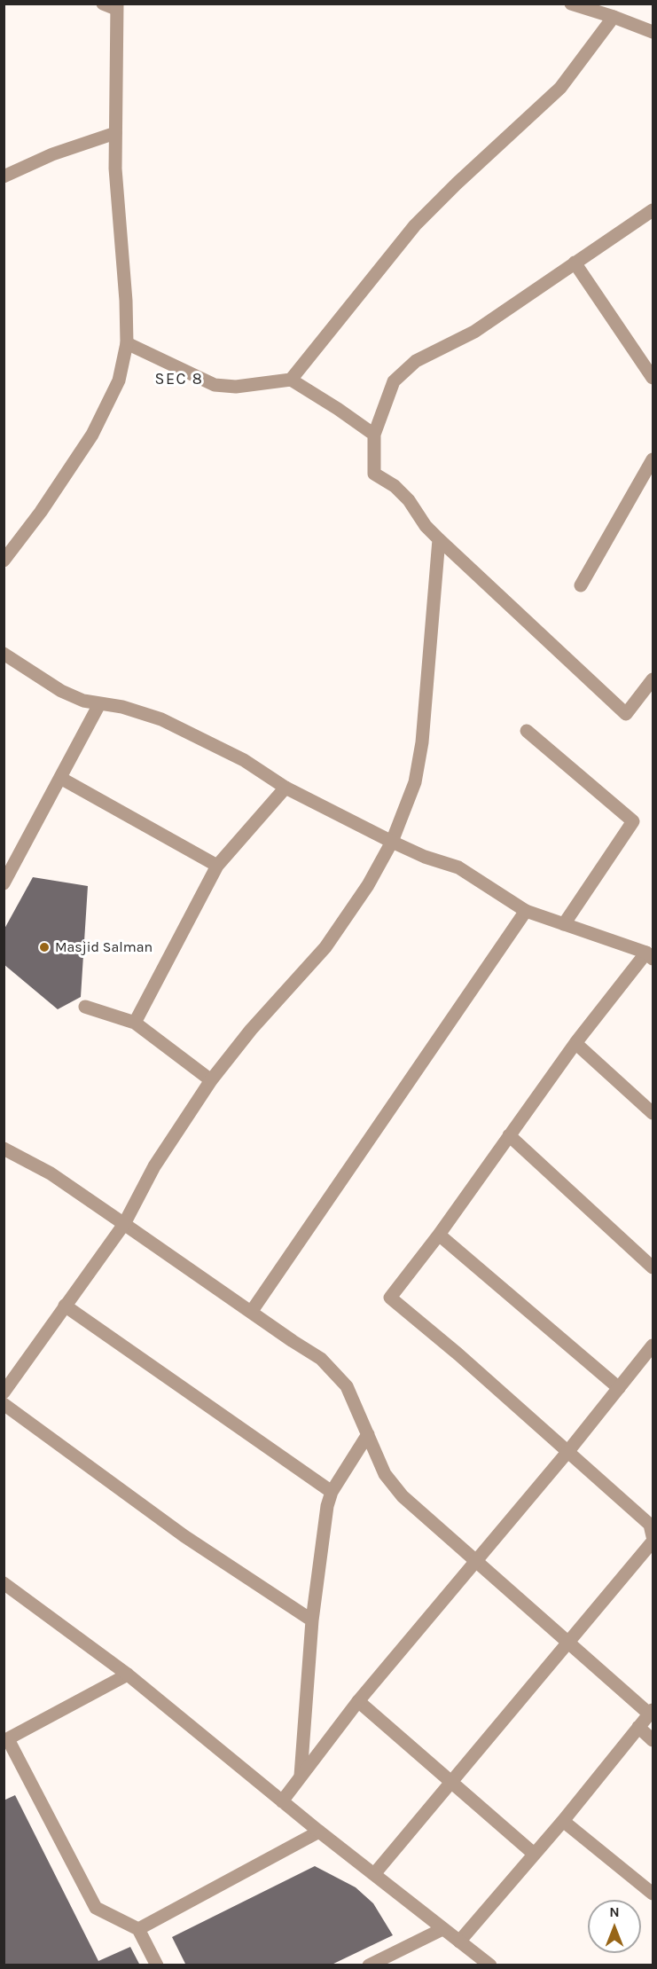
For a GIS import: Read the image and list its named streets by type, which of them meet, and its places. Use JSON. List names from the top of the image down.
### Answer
{
  "districts": ["SEC 8"],
  "places": ["Masjid Salman"],
  "north": "top"
}
